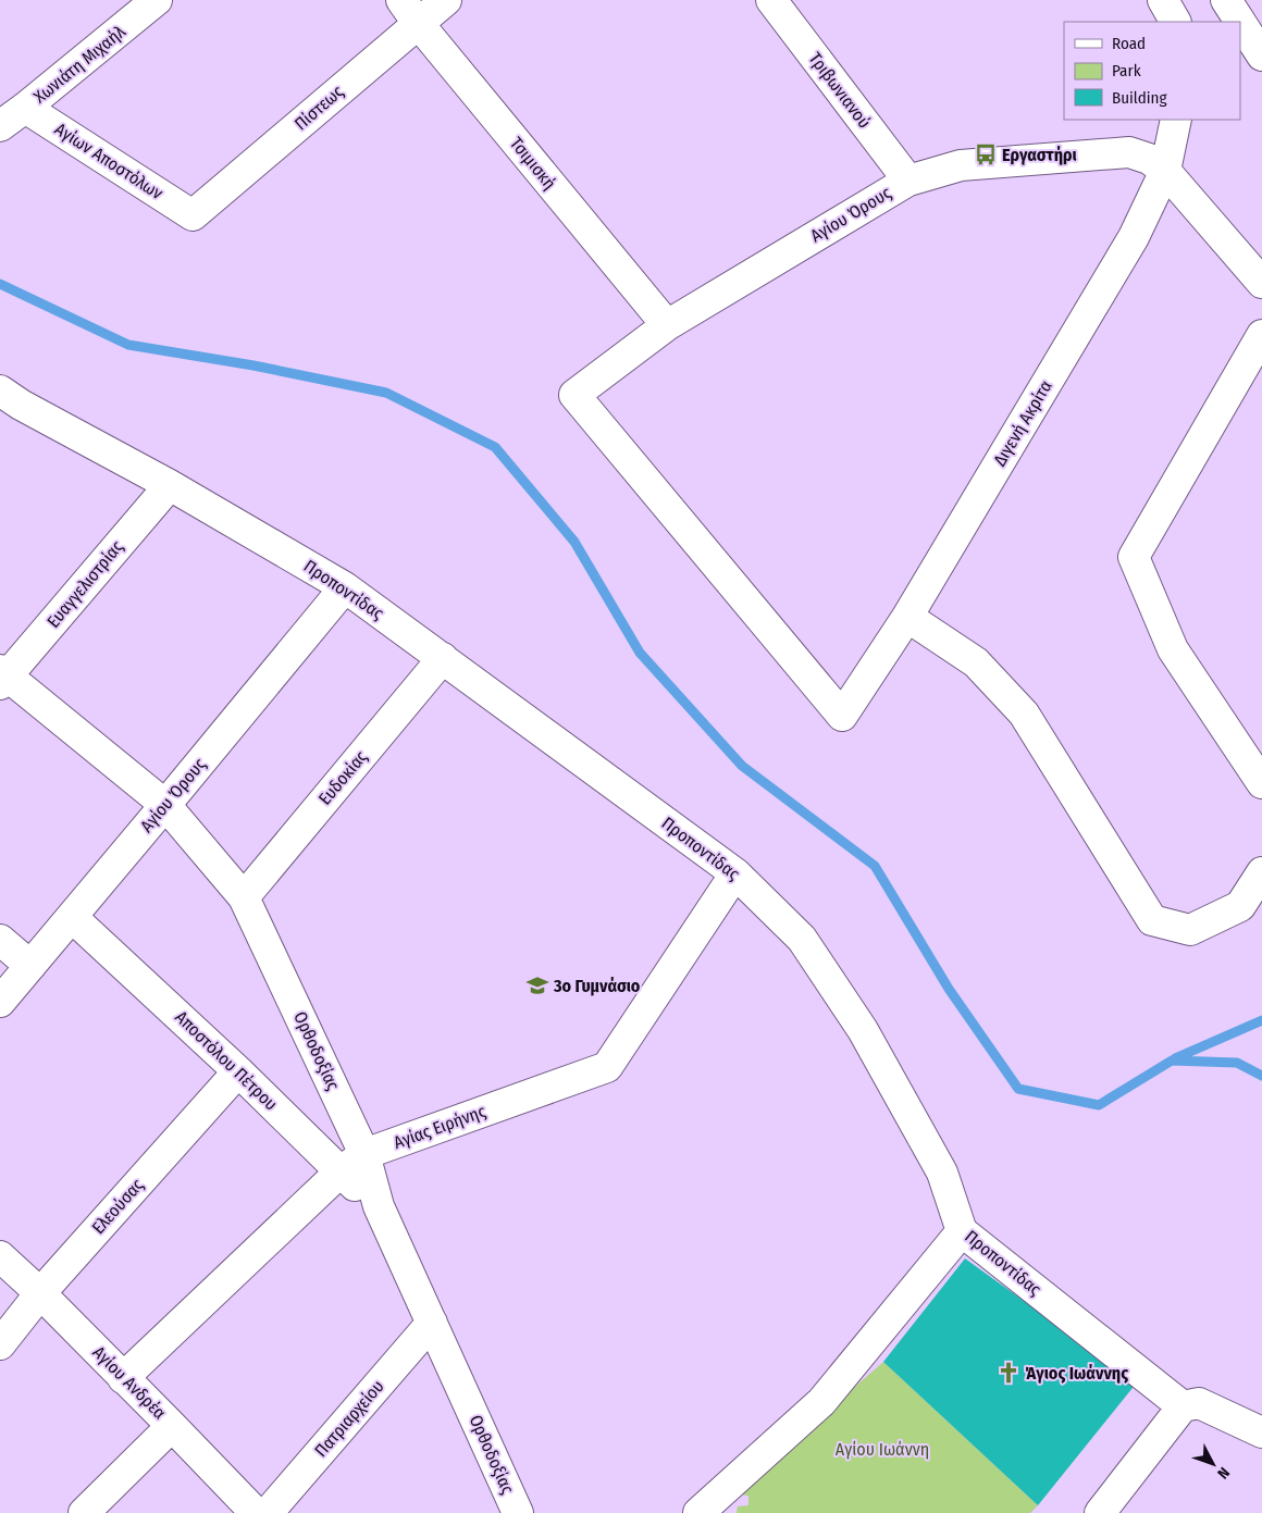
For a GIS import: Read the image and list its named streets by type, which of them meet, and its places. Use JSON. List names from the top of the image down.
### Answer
{
  "streets": {
    "street": [
      "Χωνιάτη Μιχαήλ",
      "Τριβωνιανού",
      "Πίστεως",
      "Αγίων Αποστόλων",
      "Τσιμισκή",
      "Αγίου Όρους",
      "Διγενή Ακρίτα",
      "Ευαγγελιστρίας",
      "Προποντίδας",
      "Ευδοκίας",
      "Ορθοδοξίας",
      "Αποστόλου Πέτρου",
      "Αγίας Ειρήνης",
      "Ελεούσας",
      "Αγίου Ανδρέα",
      "Πατριαρχείου"
    ]
  },
  "crossings": [
    ["Χωνιάτη Μιχαήλ", "Αγίων Αποστόλων"],
    ["Τριβωνιανού", "Αγίου Όρους"],
    ["Πίστεως", "Αγίων Αποστόλων"],
    ["Πίστεως", "Τσιμισκή"],
    ["Τσιμισκή", "Αγίου Όρους"],
    ["Αγίου Όρους", "Διγενή Ακρίτα"],
    ["Αγίου Όρους", "Προποντίδας"],
    ["Αγίου Όρους", "Ορθοδοξίας"],
    ["Αγίου Όρους", "Αποστόλου Πέτρου"],
    ["Ευαγγελιστρίας", "Προποντίδας"],
    ["Ευαγγελιστρίας", "Ορθοδοξίας"],
    ["Προποντίδας", "Ευδοκίας"],
    ["Προποντίδας", "Αγίας Ειρήνης"],
    ["Ευδοκίας", "Ορθοδοξίας"],
    ["Ορθοδοξίας", "Αποστόλου Πέτρου"],
    ["Ορθοδοξίας", "Αγίας Ειρήνης"],
    ["Ορθοδοξίας", "Πατριαρχείου"],
    ["Αποστόλου Πέτρου", "Αγίας Ειρήνης"],
    ["Αποστόλου Πέτρου", "Ελεούσας"],
    ["Αγίας Ειρήνης", "Αγίου Ανδρέα"],
    ["Ελεούσας", "Αγίου Ανδρέα"]
  ],
  "parks": ["Αγίου Ιωάννη"],
  "places": {
    "bus stop": ["Εργαστήρι"],
    "school or university": ["3ο Γυμνάσιο"],
    "church": ["Άγιος Ιωάννης"]
  },
  "legend": ["Road", "Park", "Building"],
  "north": "bottom right"
}
